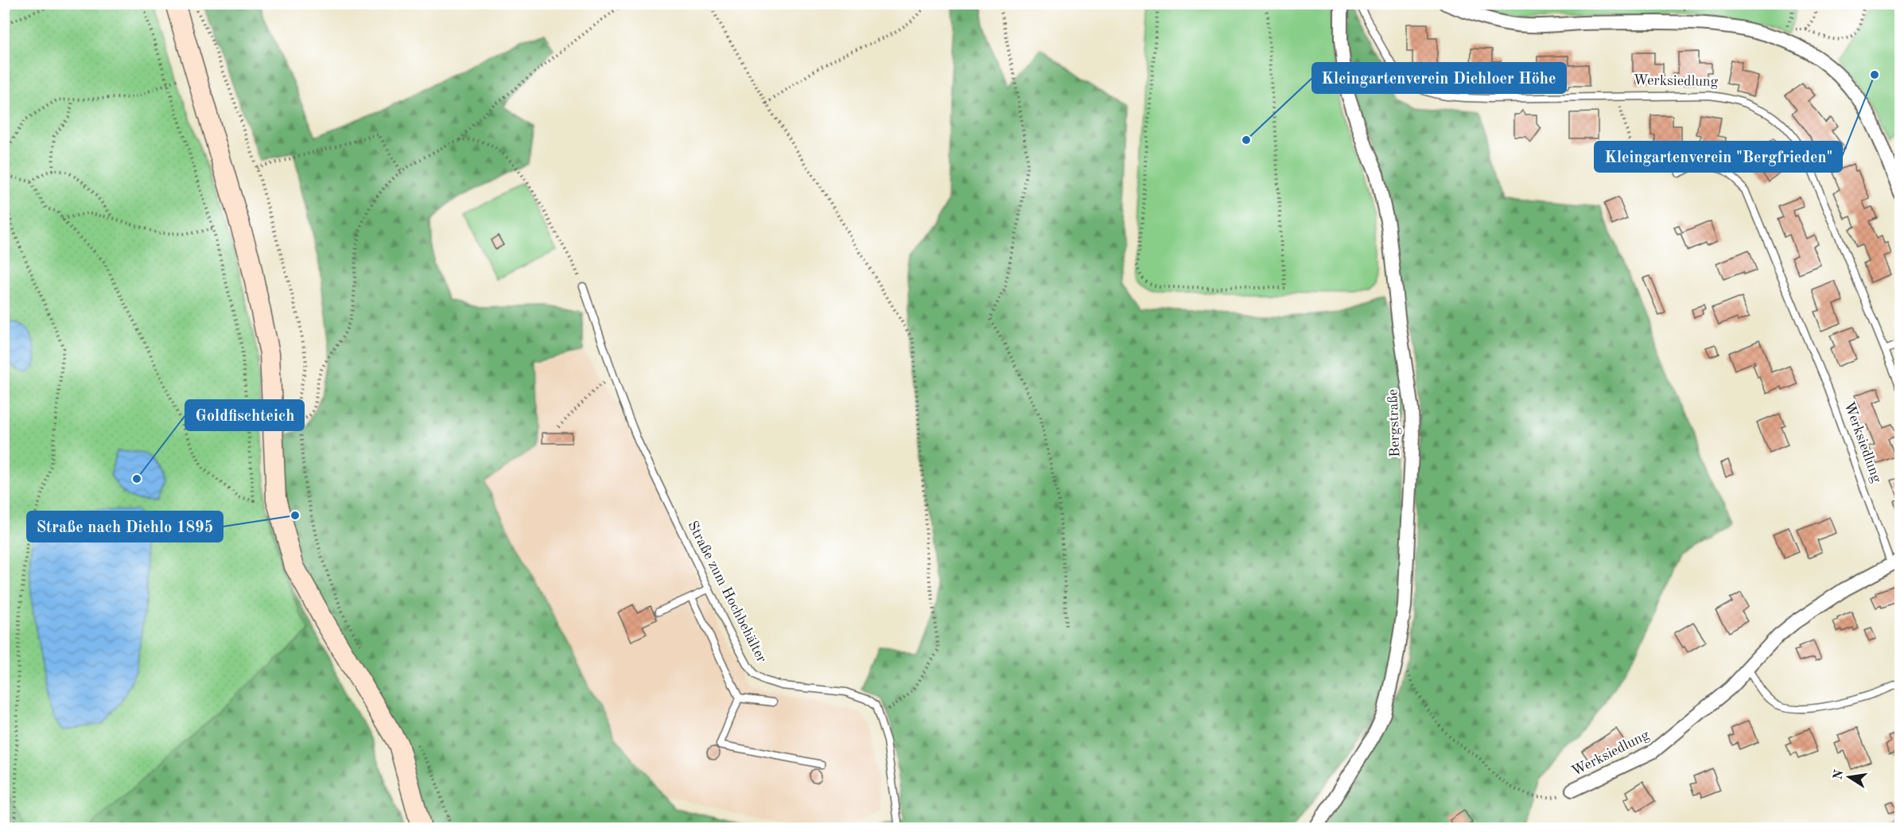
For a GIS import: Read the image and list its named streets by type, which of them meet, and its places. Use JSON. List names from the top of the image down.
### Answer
{
  "streets": {
    "street": ["Werksiedlung", "Bergstraße"],
    "lane": ["Straße zum Hochbehälter"]
  },
  "places": [
    "Kleingartenverein \"Bergfrieden\"",
    "Kleingartenverein Diehloer Höhe",
    "Goldfischteich",
    "Straße nach Diehlo 1895"
  ],
  "north": "left"
}
